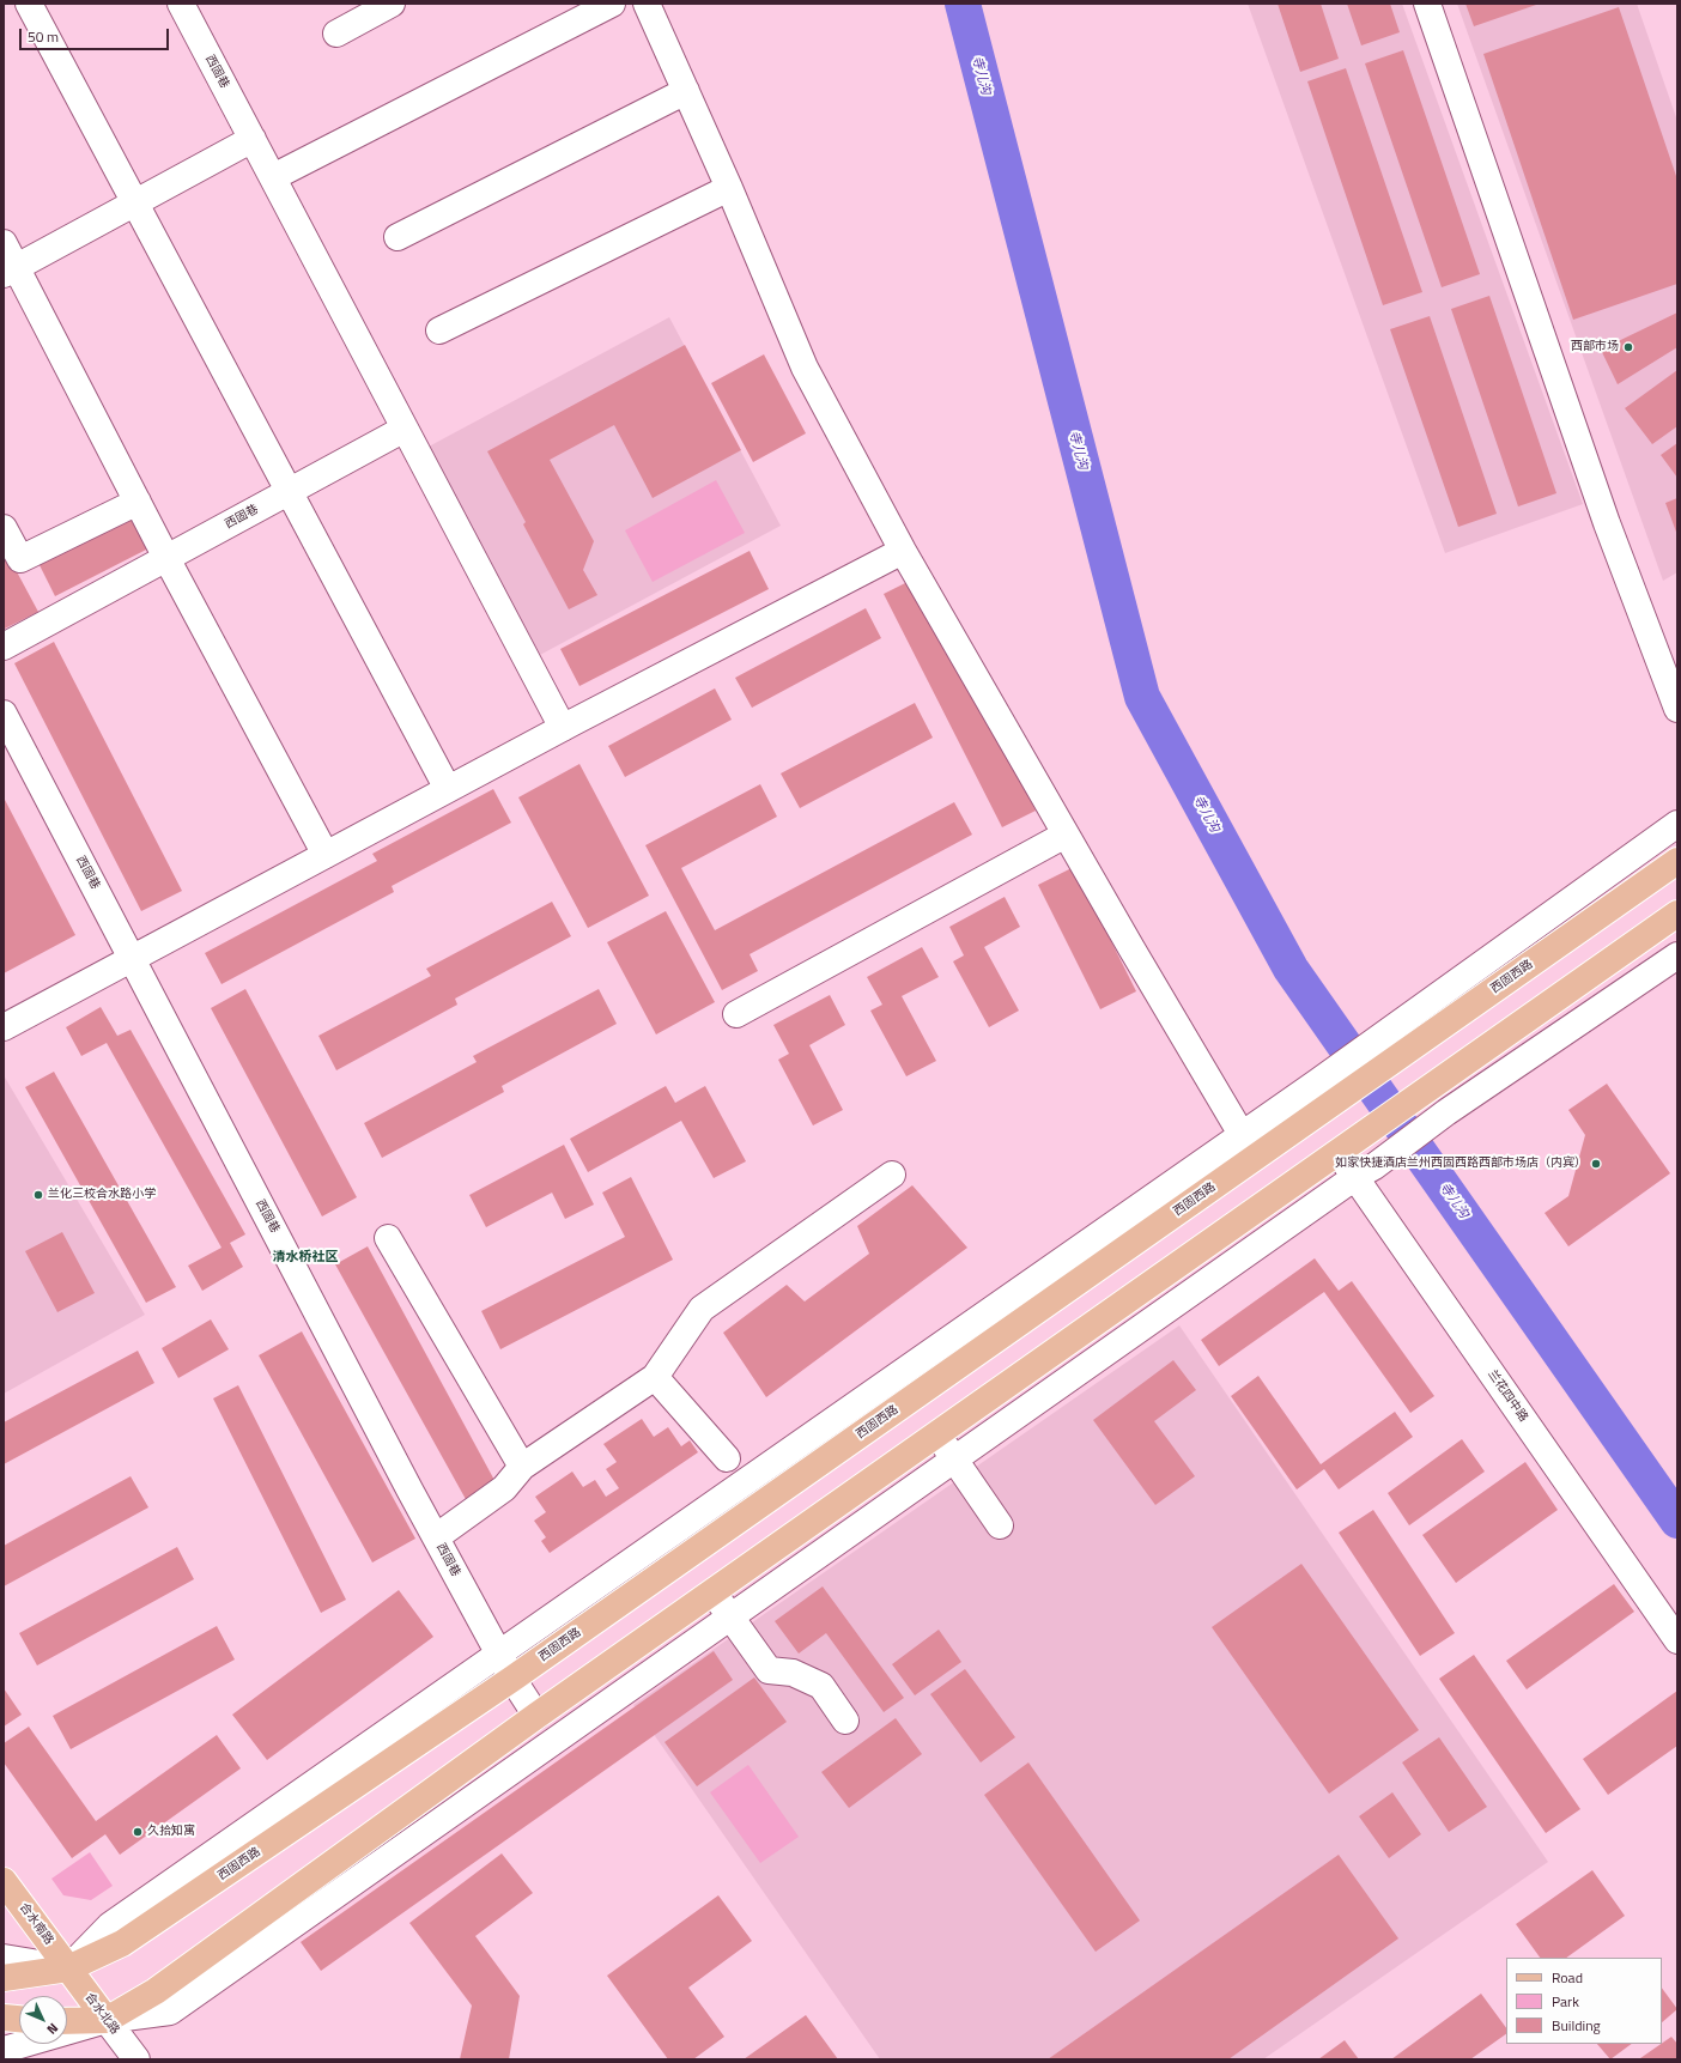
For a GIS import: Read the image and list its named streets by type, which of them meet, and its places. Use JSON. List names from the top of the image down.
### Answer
{
  "streets": {
    "main road": ["西固西路", "合水南路", "合水北路"],
    "street": ["西固巷", "兰花四中路"]
  },
  "crossings": [
    ["西固巷", "西固西路"],
    ["西固西路", "合水南路"],
    ["西固西路", "合水北路"],
    ["合水南路", "合水北路"]
  ],
  "districts": ["清水桥社区"],
  "water": ["寺儿沟"],
  "places": [
    "西部市场",
    "如家快捷酒店兰州西固西路西部市场店（内宾）",
    "兰化三校合水路小学",
    "久拾知寓"
  ],
  "legend": ["Road", "Park", "Building"],
  "scale_bar": "50 m",
  "north": "bottom right"
}
